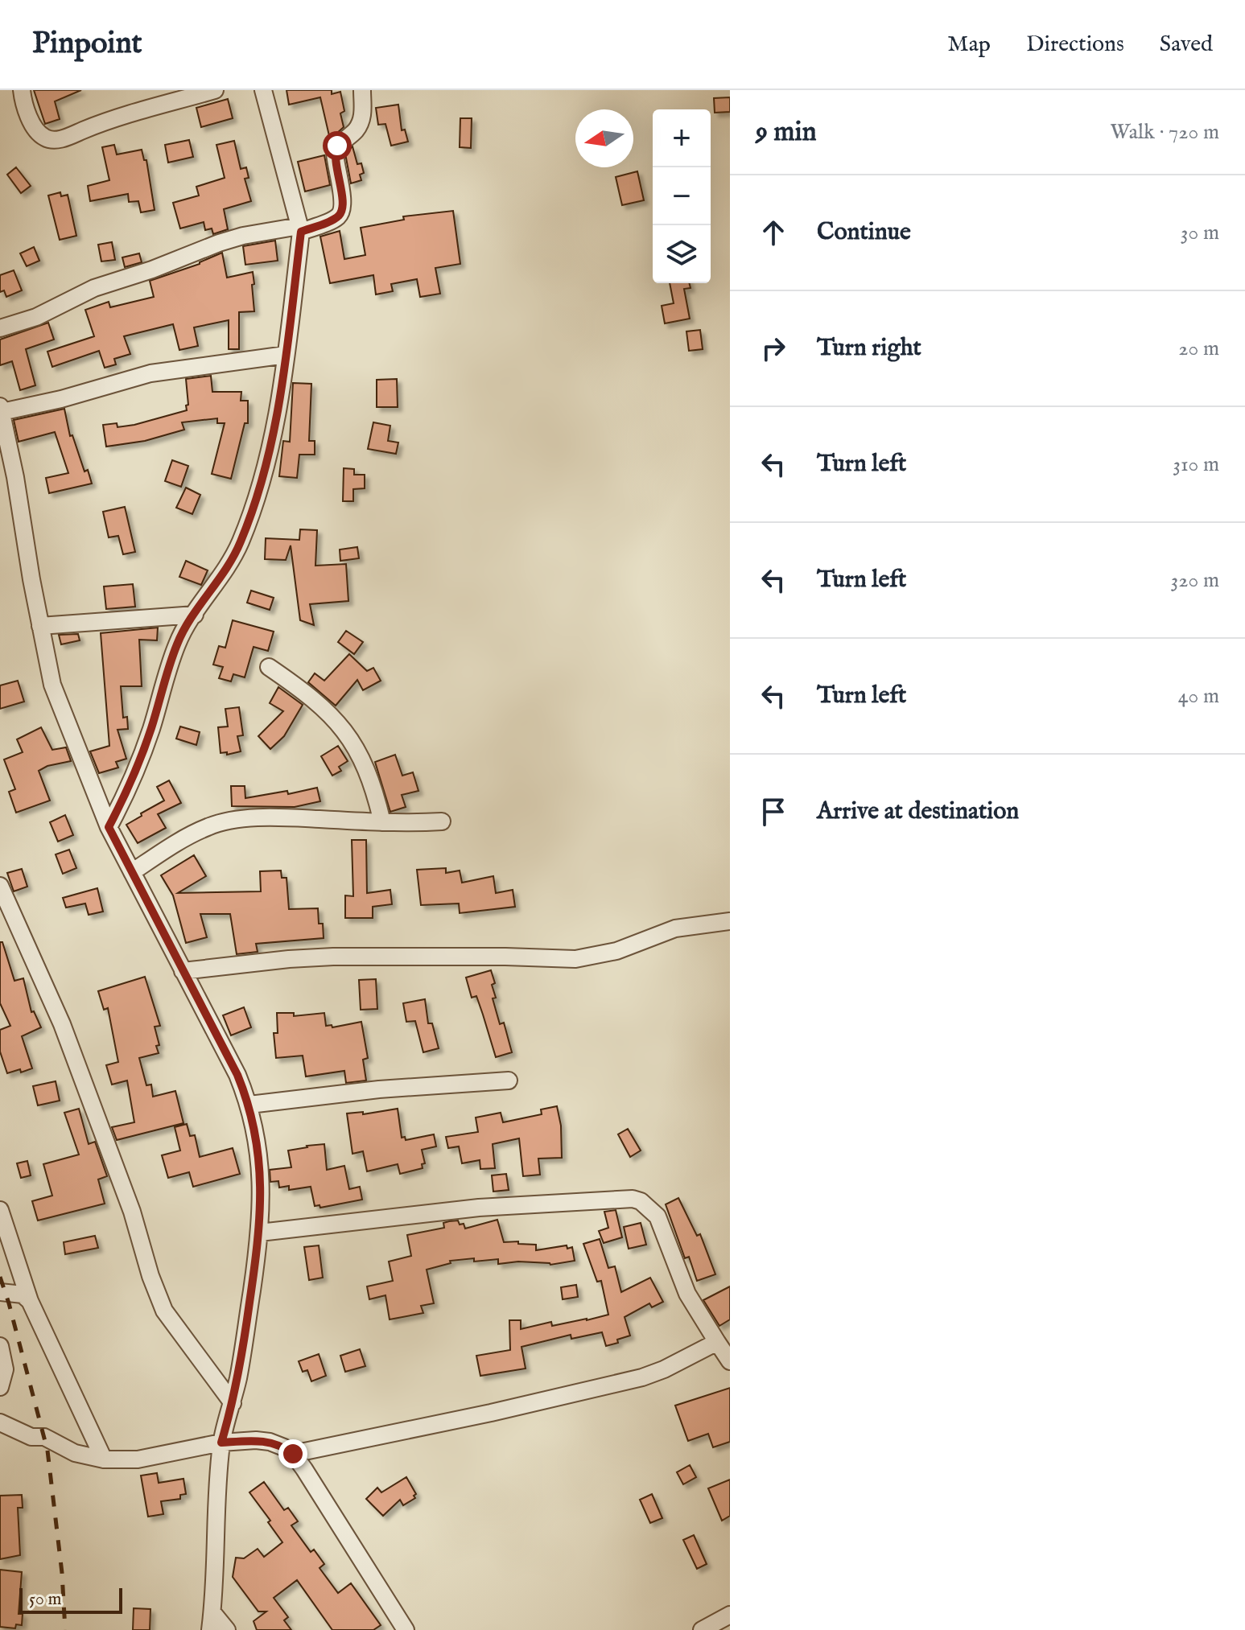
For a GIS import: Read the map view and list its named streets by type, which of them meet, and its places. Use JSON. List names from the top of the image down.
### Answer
{
  "scale_bar": "50 m",
  "north": "left",
  "page": {
    "header": "Pinpoint",
    "nav": ["Map", "Directions", "Saved"],
    "heading": ["9 min", "Walk · 720 m"],
    "map_buttons": ["+", "−"],
    "list": [
      ["Continue", "30 m"],
      ["Turn right", "20 m"],
      ["Turn left", "310 m"],
      ["Turn left", "320 m"],
      ["Turn left", "40 m"],
      "Arrive at destination"
    ],
    "scale": "50 m"
  }
}
